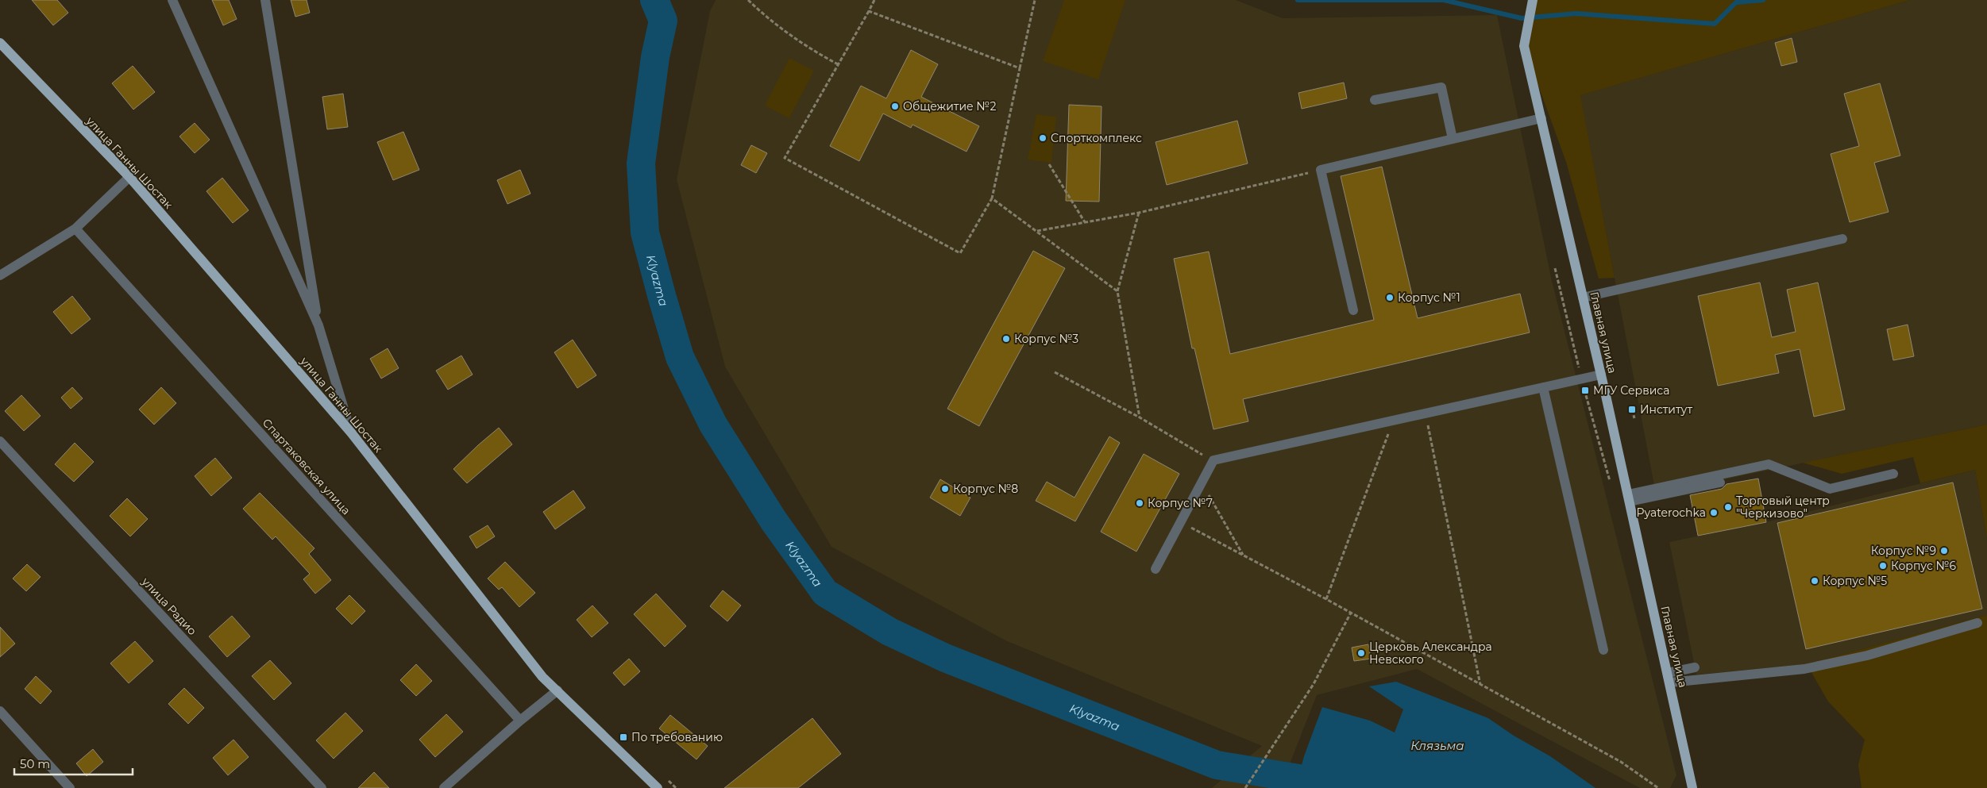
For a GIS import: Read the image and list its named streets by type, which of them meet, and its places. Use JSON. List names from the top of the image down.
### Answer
{
  "streets": {
    "main road": ["улица Ганны Шостак", "Главная улица"],
    "street": ["Спартаковская улица", "улица Радио"]
  },
  "water": ["Klyazma", "Клязьма"],
  "places": {
    "other": [
      "Общежитие №2",
      "Спорткомплекс",
      "Корпус №1",
      "Корпус №3",
      "Корпус №8",
      "Корпус №7",
      "Торговый центр \"Черкизово\"",
      "Pyaterochka",
      "Корпус №9",
      "Корпус №6",
      "Корпус №5",
      "Церковь Александра Невского"
    ],
    "transit": ["МГУ Сервиса", "Институт", "По требованию"]
  },
  "scale_bar": "50 m"
}
